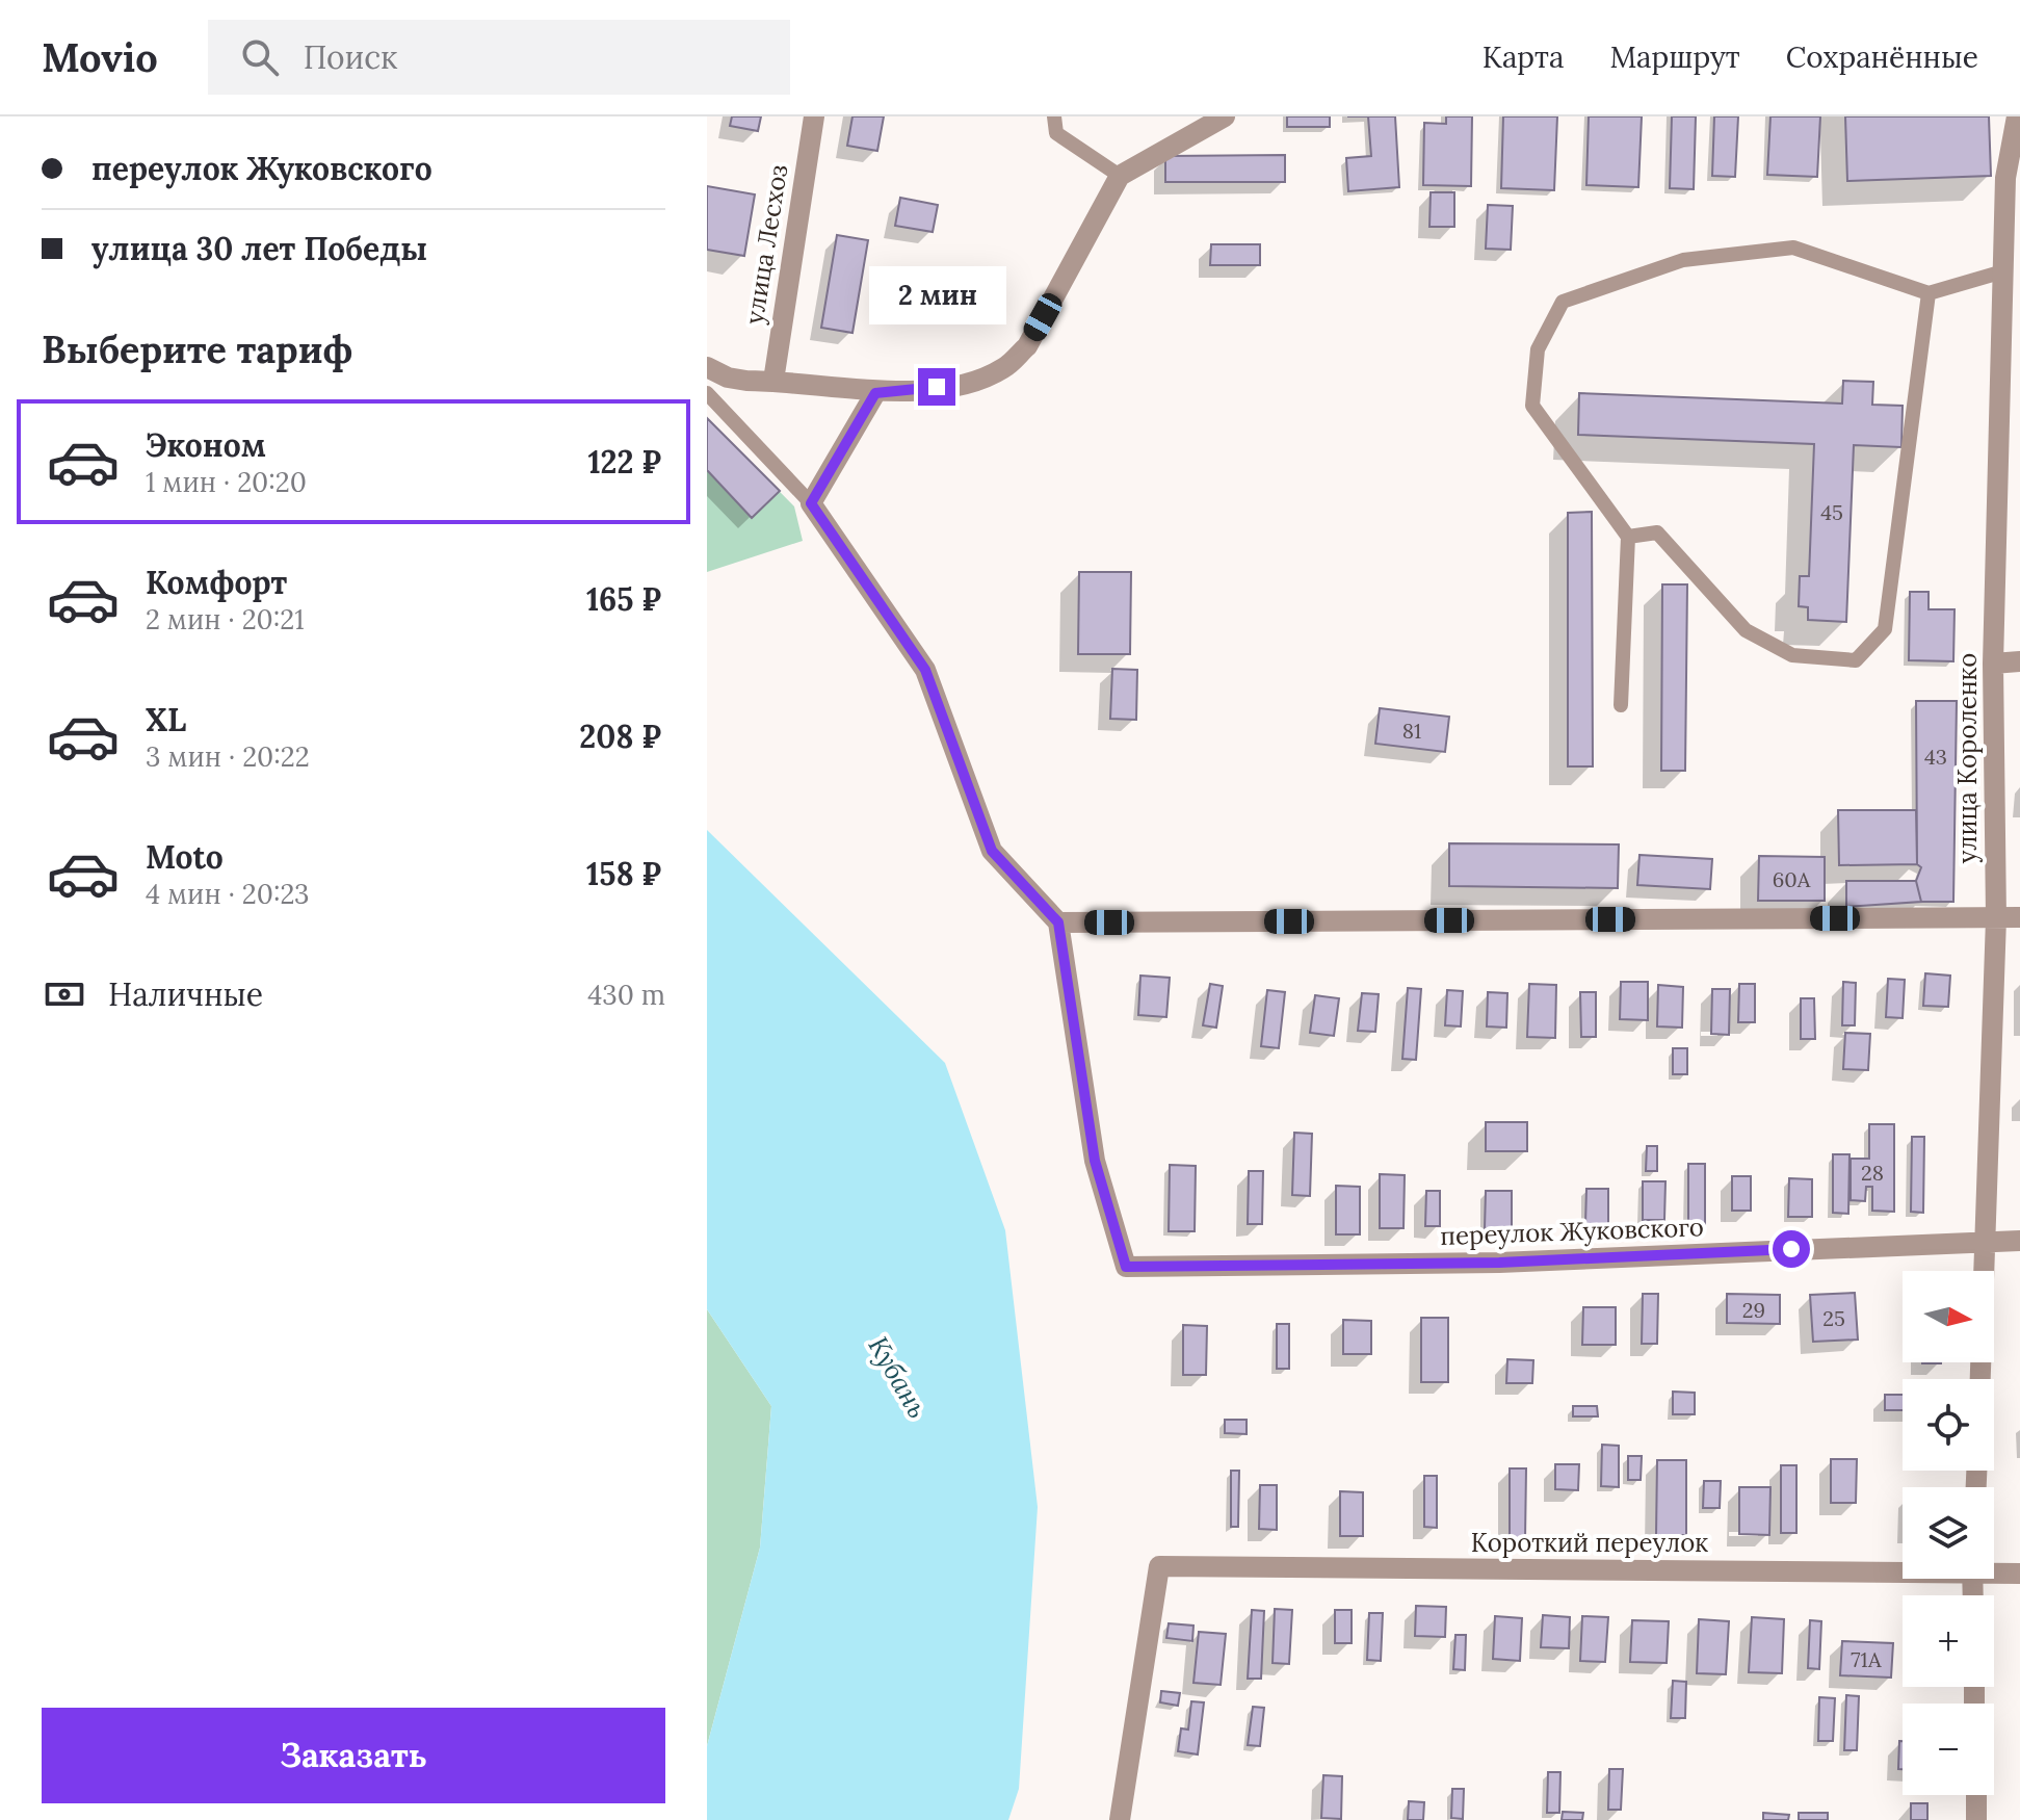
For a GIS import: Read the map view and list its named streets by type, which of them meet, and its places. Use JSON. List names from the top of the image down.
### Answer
{
  "streets": {
    "street": [
      "улица Лесхоз",
      "улица Короленко",
      "переулок Жуковского",
      "Короткий переулок"
    ]
  },
  "crossings": [
    ["улица Короленко", "переулок Жуковского"]
  ],
  "water": ["Кубань"],
  "house_numbers": [
    "45",
    "81",
    "43",
    "60А",
    "28",
    "29",
    "25",
    "71А"
  ],
  "north": "right",
  "page": {
    "header": "Movio",
    "search": "Поиск",
    "nav": ["Карта", "Маршрут", "Сохранённые"],
    "banner": ["переулок Жуковского", "улица 30 лет Победы"],
    "bubble": "2 мин",
    "heading": "Выберите тариф",
    "list": [
      {
        "name": "Эконом",
        "note": "1 мин · 20:20",
        "value": "122 ₽"
      },
      {
        "name": "Комфорт",
        "note": "2 мин · 20:21",
        "value": "165 ₽"
      },
      {
        "name": "XL",
        "note": "3 мин · 20:22",
        "value": "208 ₽"
      },
      {
        "name": "Moto",
        "note": "4 мин · 20:23",
        "value": "158 ₽"
      }
    ],
    "pay": ["Наличные", "430 m"],
    "map_buttons": ["+", "−"],
    "buttons": "Заказать"
  }
}
